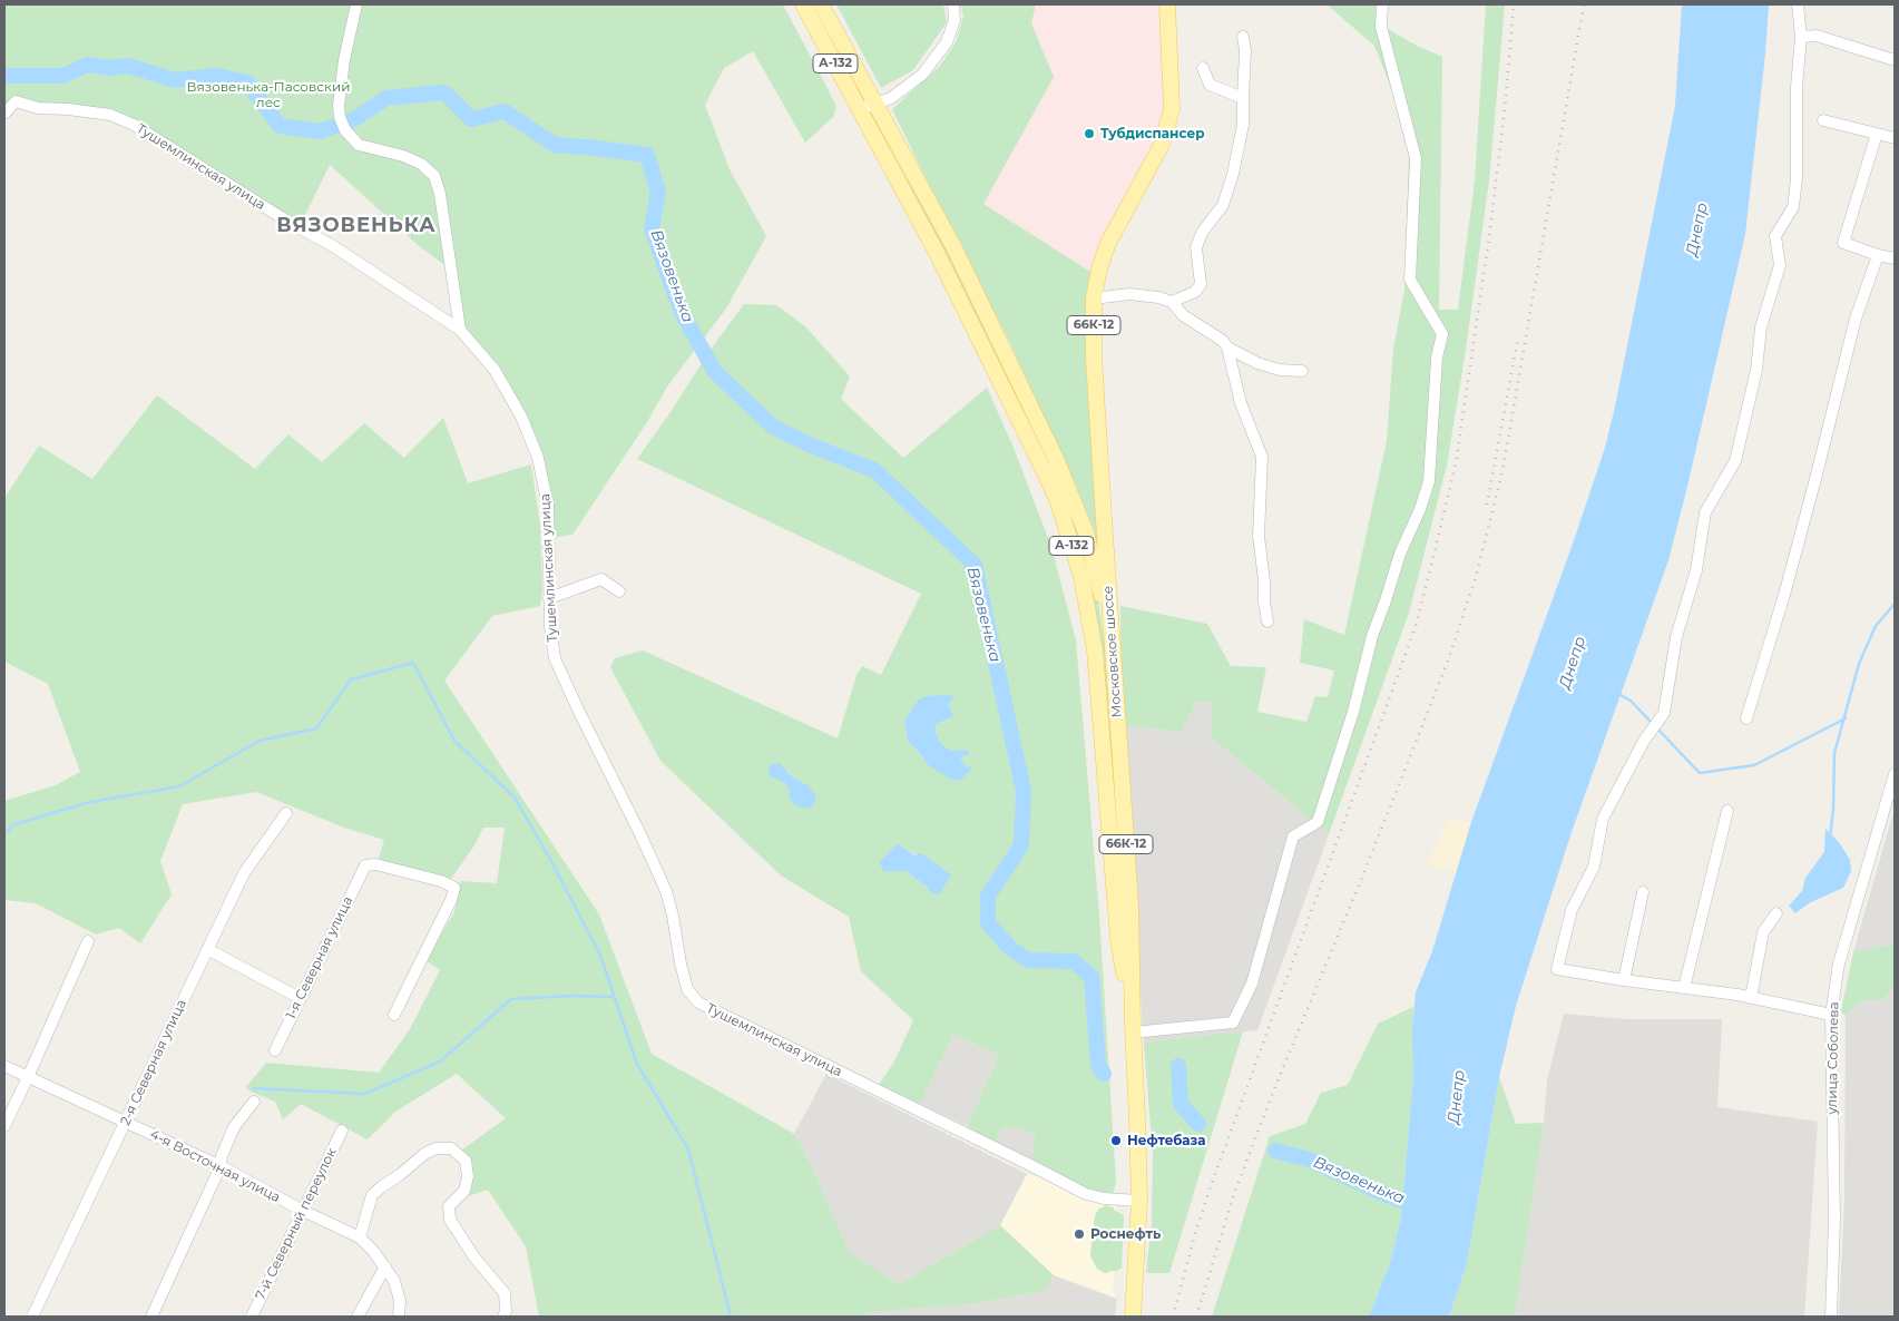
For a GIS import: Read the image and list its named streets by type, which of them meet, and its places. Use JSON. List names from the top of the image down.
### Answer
{
  "streets": {
    "main road": ["А-132", "66К-12", "Московское шоссе"],
    "street": [
      "Тушемлинская улица",
      "1-я Северная улица",
      "улица Соболева",
      "2-я Северная улица",
      "4-я Восточная улица",
      "7-й Северный переулок"
    ]
  },
  "crossings": [
    ["А-132", "Московское шоссе"],
    ["Тушемлинская улица", "Московское шоссе"],
    ["2-я Северная улица", "4-я Восточная улица"],
    ["4-я Восточная улица", "7-й Северный переулок"]
  ],
  "districts": ["ВЯЗОВЕНЬКА"],
  "water": ["Днепр", "Вязовенька"],
  "parks": ["Вязовенька-Пасовский лес"],
  "places": ["Тубдиспансер", "Нефтебаза", "Роснефть"]
}
